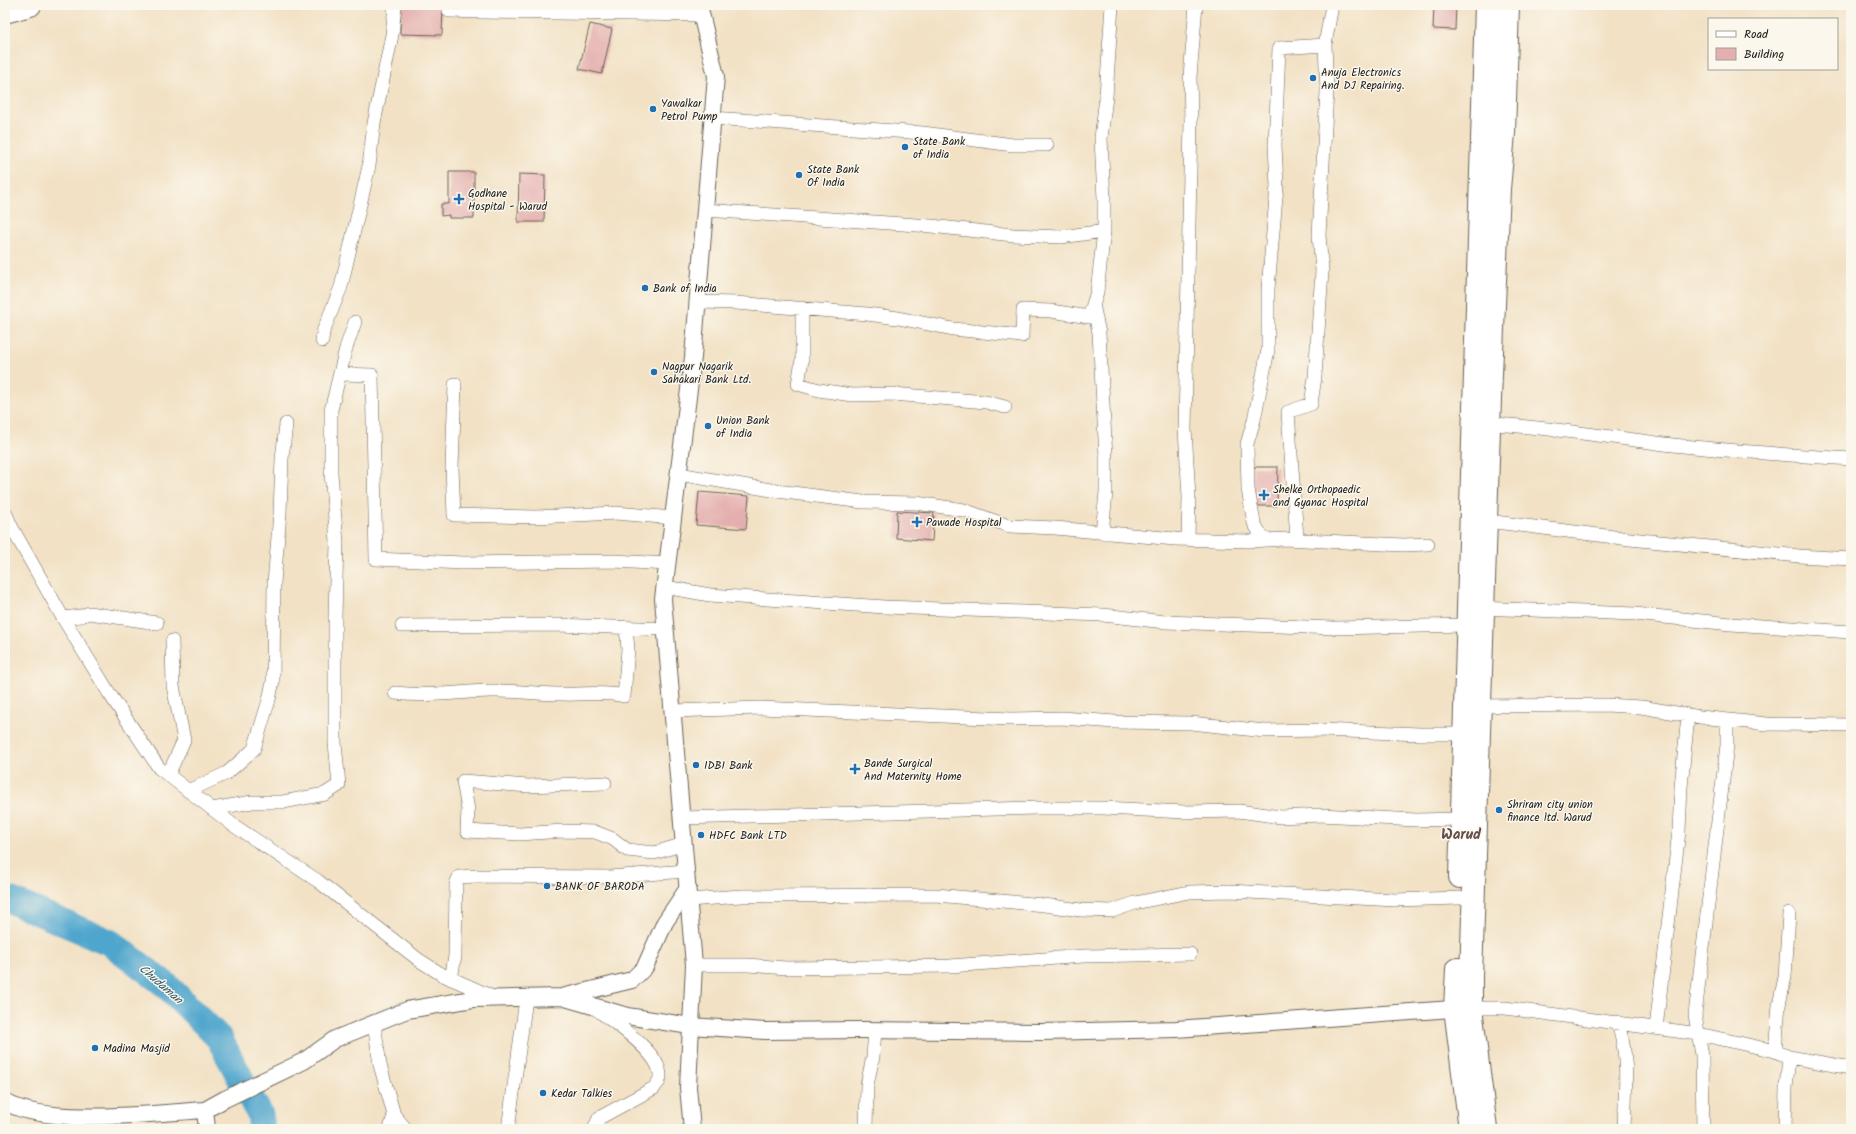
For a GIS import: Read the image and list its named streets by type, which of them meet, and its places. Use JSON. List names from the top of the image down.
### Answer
{
  "districts": ["Warud"],
  "water": ["Chudaman"],
  "places": {
    "other": [
      "Anuja Electronics And DJ Repairing.",
      "Yawalkar Petrol Pump",
      "State Bank of India",
      "State Bank Of India",
      "Bank of India",
      "Nagpur Nagarik Sahakari Bank Ltd.",
      "Union Bank of India",
      "IDBI Bank",
      "Shriram city union finance ltd. Warud",
      "HDFC Bank LTD",
      "BANK OF BARODA",
      "Madina Masjid",
      "Kedar Talkies"
    ],
    "health": [
      "Godhane Hospital - Warud",
      "Shelke Orthopaedic and Gyanac Hospital",
      "Pawade Hospital",
      "Bande Surgical And Maternity Home"
    ]
  },
  "legend": ["Road", "Building"]
}
